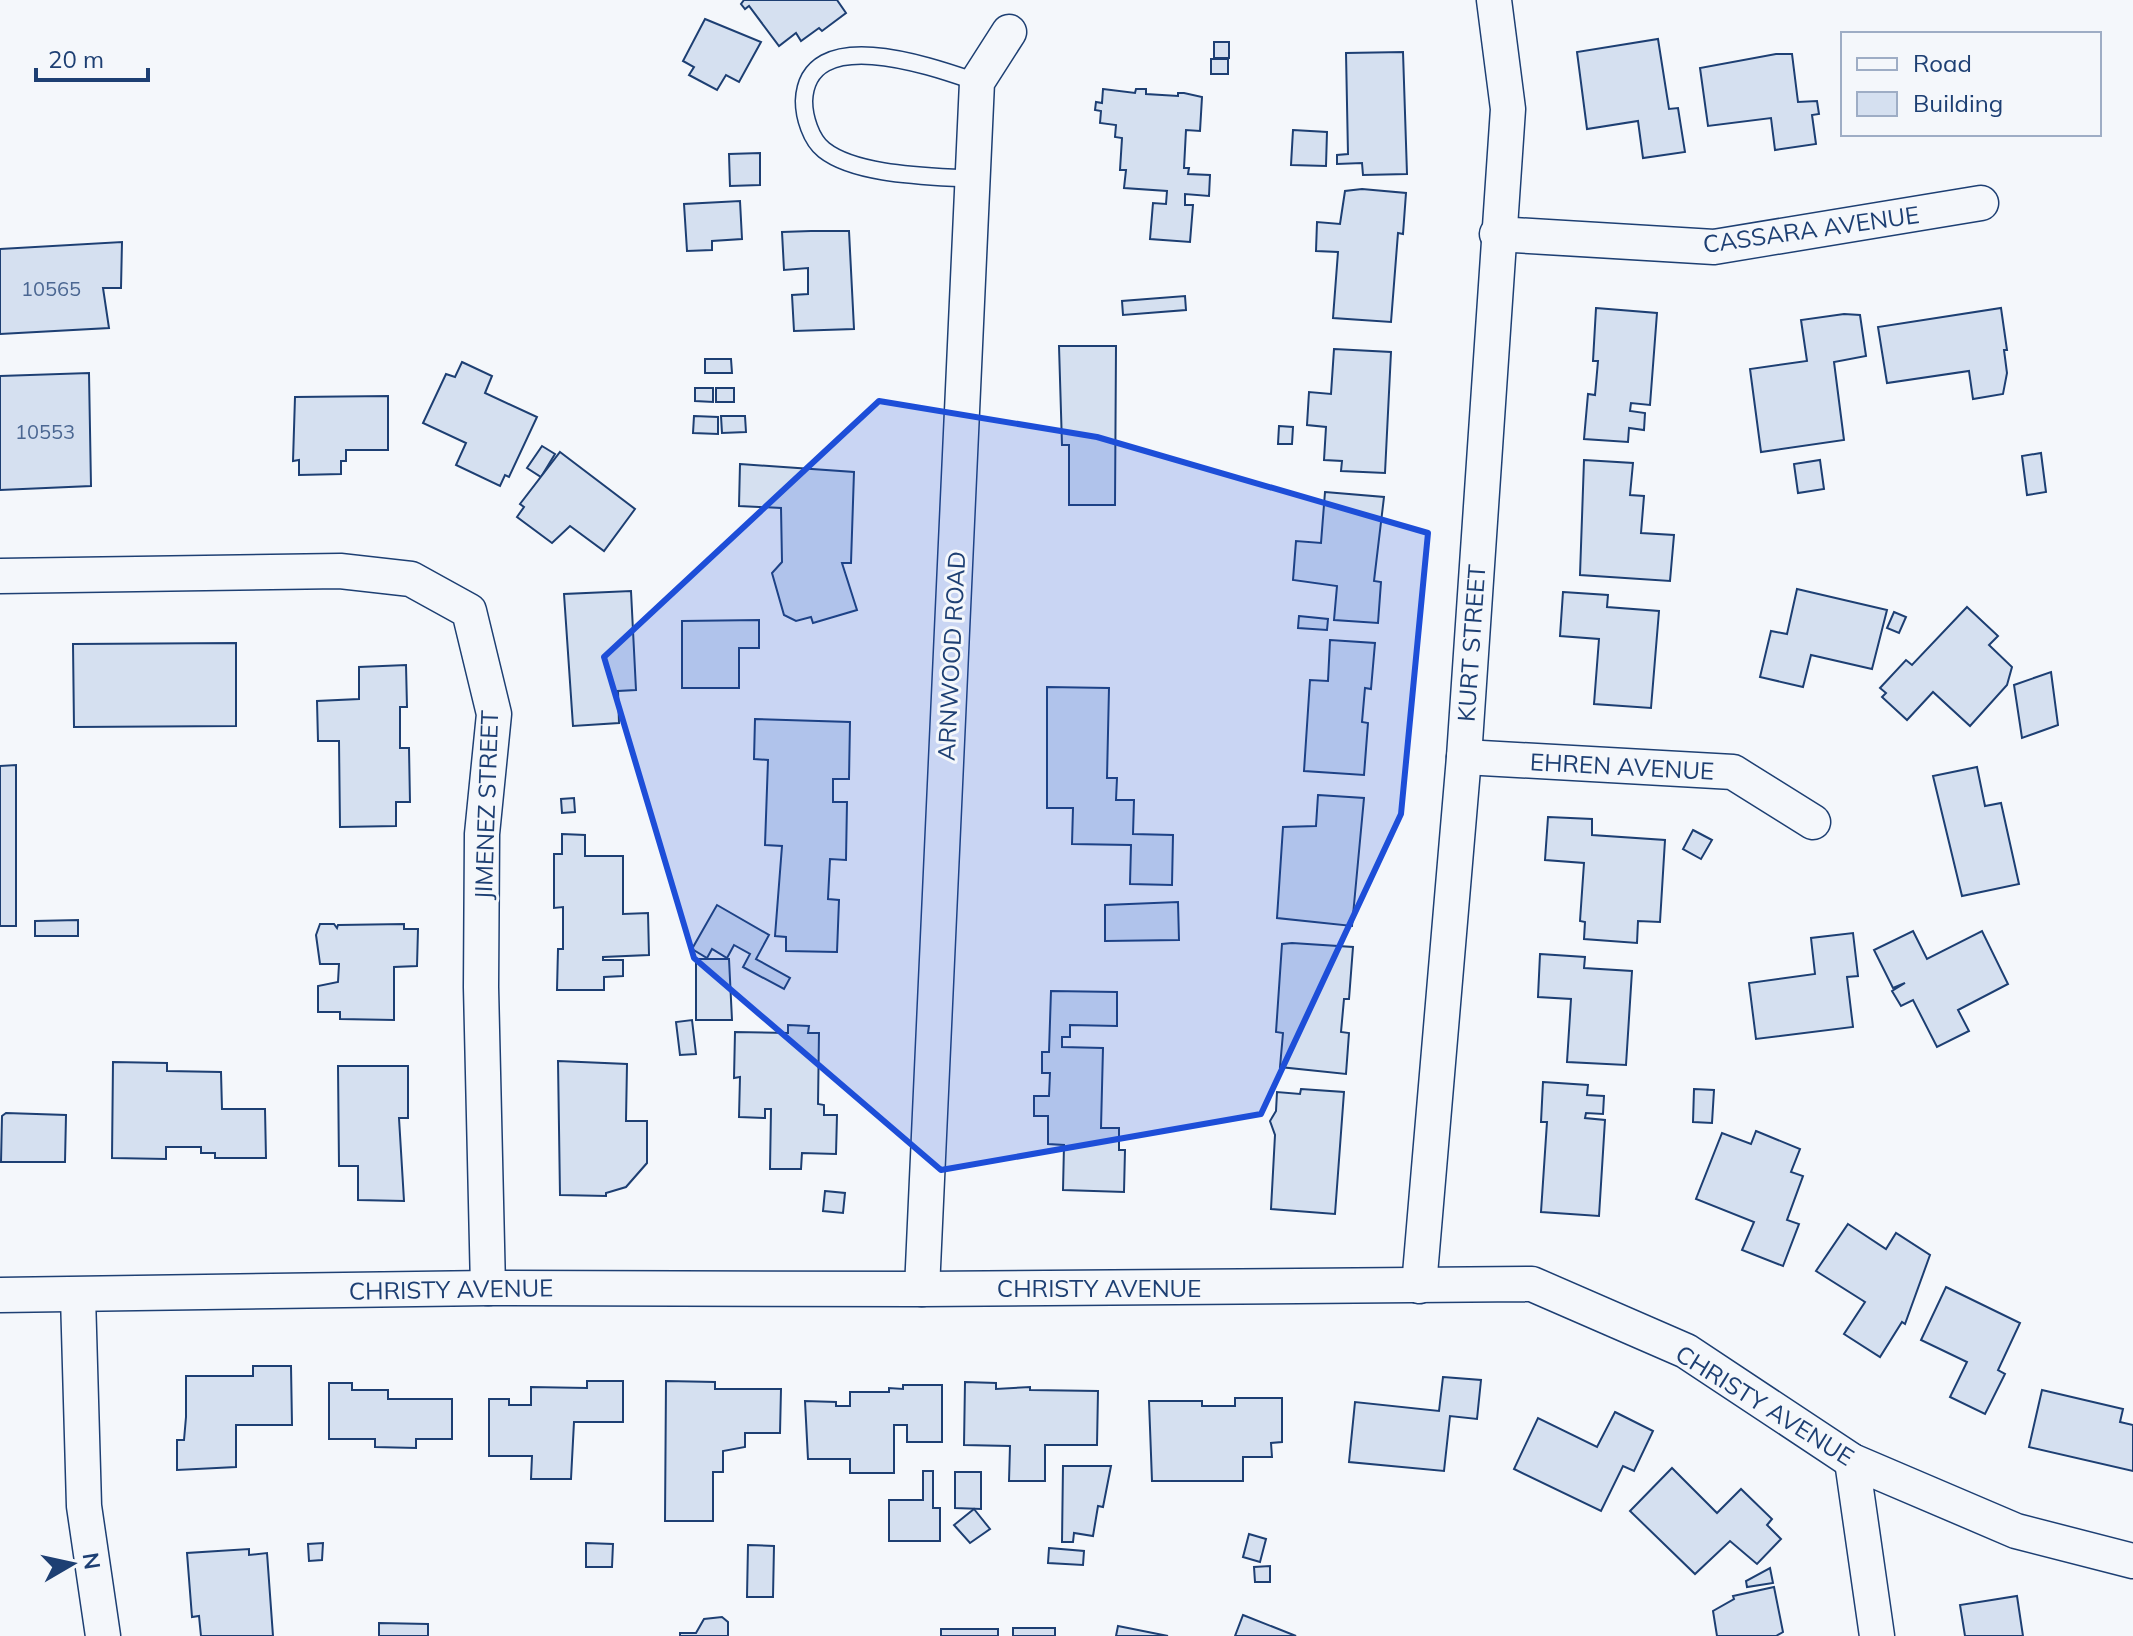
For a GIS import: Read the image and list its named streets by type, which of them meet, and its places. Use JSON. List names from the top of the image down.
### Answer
{
  "streets": {
    "street": [
      "CASSARA AVENUE",
      "KURT STREET",
      "ARNWOOD ROAD",
      "EHREN AVENUE",
      "JIMENEZ STREET",
      "CHRISTY AVENUE"
    ]
  },
  "crossings": [
    ["CASSARA AVENUE", "KURT STREET"],
    ["KURT STREET", "EHREN AVENUE"],
    ["KURT STREET", "CHRISTY AVENUE"],
    ["ARNWOOD ROAD", "CHRISTY AVENUE"],
    ["JIMENEZ STREET", "CHRISTY AVENUE"]
  ],
  "house_numbers": ["10565", "10553"],
  "legend": ["Road", "Building"],
  "scale_bar": "20 m",
  "north": "right"
}
